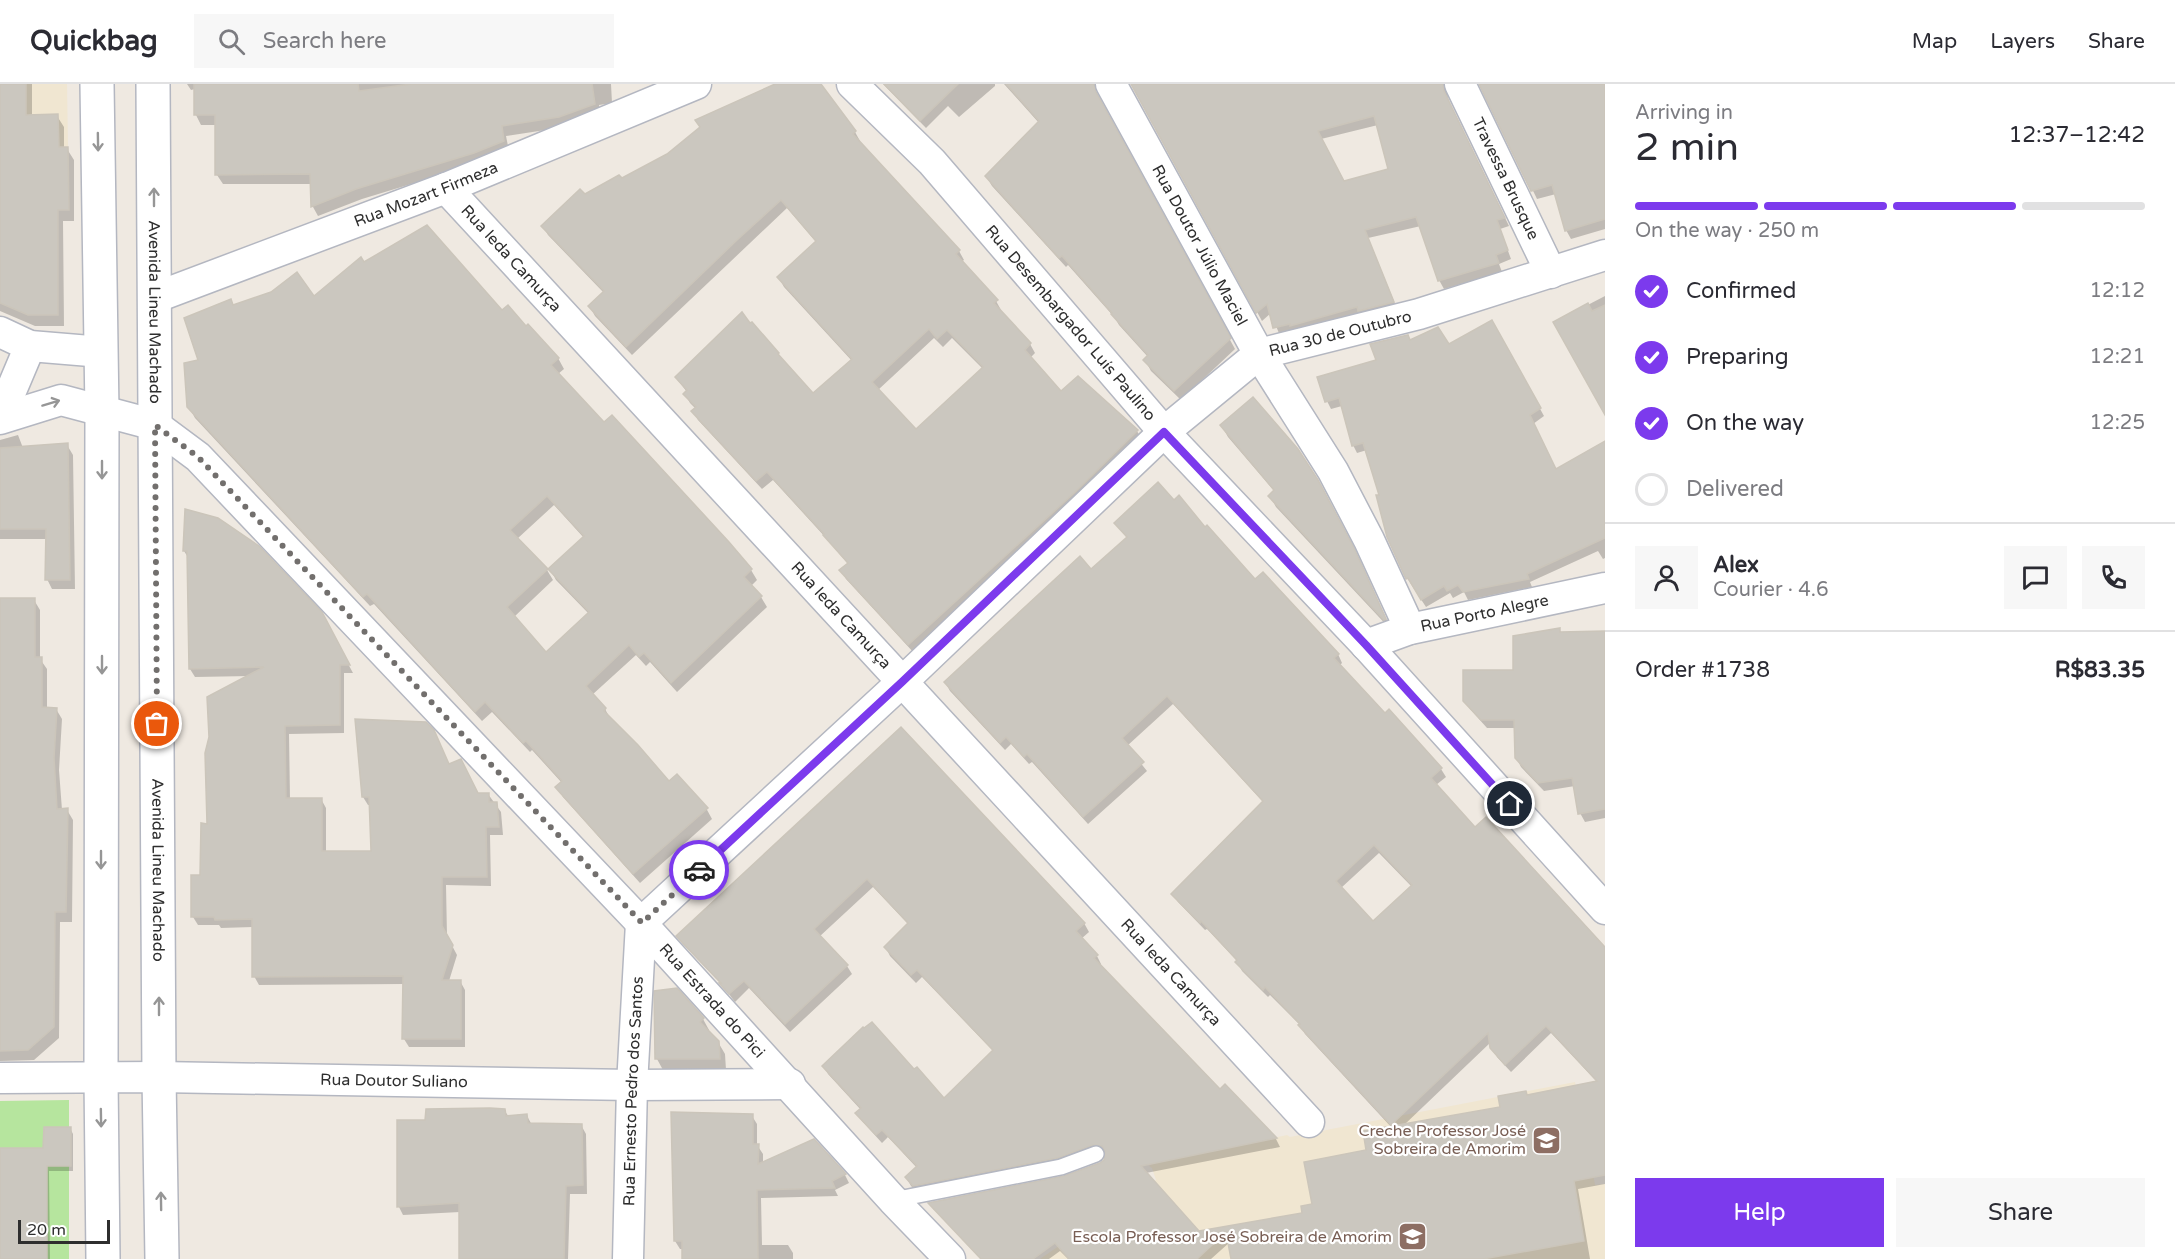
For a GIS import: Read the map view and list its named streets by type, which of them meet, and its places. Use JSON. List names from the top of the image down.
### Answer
{
  "streets": {
    "street": [
      "Travessa Brusque",
      "Rua Mozart Firmeza",
      "Rua Doutor Júlio Maciel",
      "Rua Ieda Camurça",
      "Avenida Lineu Machado",
      "Rua Desembargador Luís Paulino",
      "Rua 30 de Outubro",
      "Rua Porto Alegre",
      "Rua Estrada do Pici",
      "Rua Doutor Suliano",
      "Rua Ernesto Pedro dos Santos"
    ]
  },
  "crossings": [
    ["Travessa Brusque", "Rua 30 de Outubro"],
    ["Rua Mozart Firmeza", "Rua Ieda Camurça"],
    ["Rua Mozart Firmeza", "Avenida Lineu Machado"],
    ["Rua Doutor Júlio Maciel", "Rua 30 de Outubro"],
    ["Rua Doutor Júlio Maciel", "Rua Porto Alegre"],
    ["Rua Ieda Camurça", "Rua 30 de Outubro"],
    ["Avenida Lineu Machado", "Rua Estrada do Pici"],
    ["Avenida Lineu Machado", "Rua Doutor Suliano"],
    ["Rua Desembargador Luís Paulino", "Rua 30 de Outubro"],
    ["Rua Desembargador Luís Paulino", "Rua Porto Alegre"],
    ["Rua 30 de Outubro", "Rua Estrada do Pici"],
    ["Rua 30 de Outubro", "Rua Ernesto Pedro dos Santos"],
    ["Rua Estrada do Pici", "Rua Doutor Suliano"],
    ["Rua Estrada do Pici", "Rua Ernesto Pedro dos Santos"],
    ["Rua Doutor Suliano", "Rua Ernesto Pedro dos Santos"]
  ],
  "places": {
    "school or university": ["Creche Professor José Sobreira de Amorim", "Escola Professor José Sobreira de Amorim"]
  },
  "scale_bar": "20 m",
  "page": {
    "header": "Quickbag",
    "search": "Search here",
    "nav": ["Map", "Layers", "Share"],
    "heading": ["2 min", "Arriving in", "12:37–12:42"],
    "panel": [
      "Alex",
      "Courier · 4.6",
      "Order #1738",
      "R$83.35"
    ],
    "bar": "On the way · 250 m",
    "list": [
      ["Confirmed", "12:12"],
      ["Preparing", "12:21"],
      ["On the way", "12:25"],
      "Delivered"
    ],
    "buttons": ["Help", "Share"],
    "scale": "20 m"
  }
}
